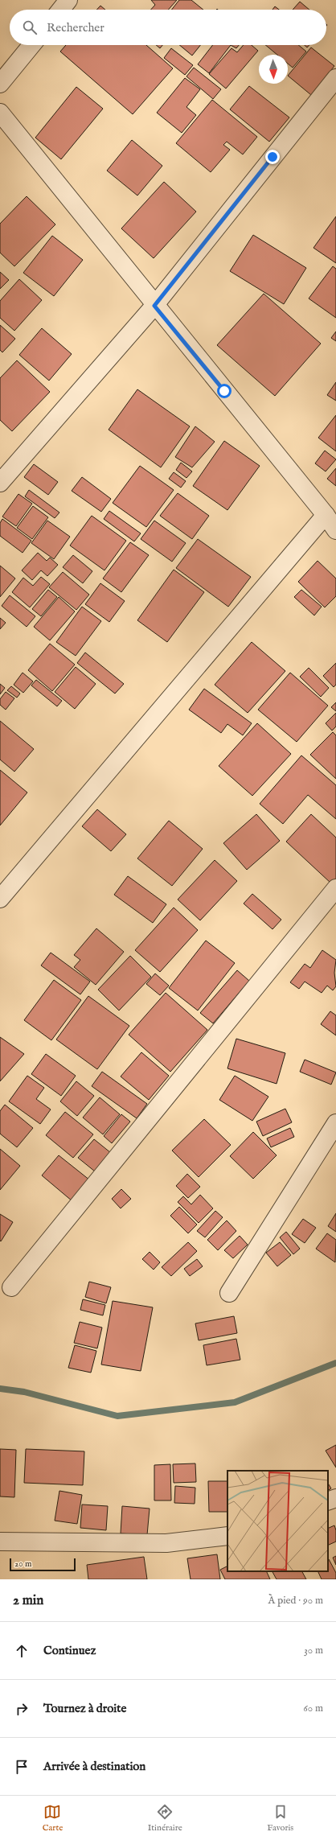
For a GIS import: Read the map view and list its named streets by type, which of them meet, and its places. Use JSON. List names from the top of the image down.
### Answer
{
  "scale_bar": "20 m",
  "north": "bottom",
  "page": {
    "search": "Rechercher",
    "scale": "20 m",
    "heading": ["2 min", "À pied · 90 m"],
    "list": [
      ["Continuez", "30 m"],
      ["Tournez à droite", "60 m"],
      "Arrivée à destination"
    ],
    "nav": ["Carte", "Itinéraire", "Favoris"]
  }
}
